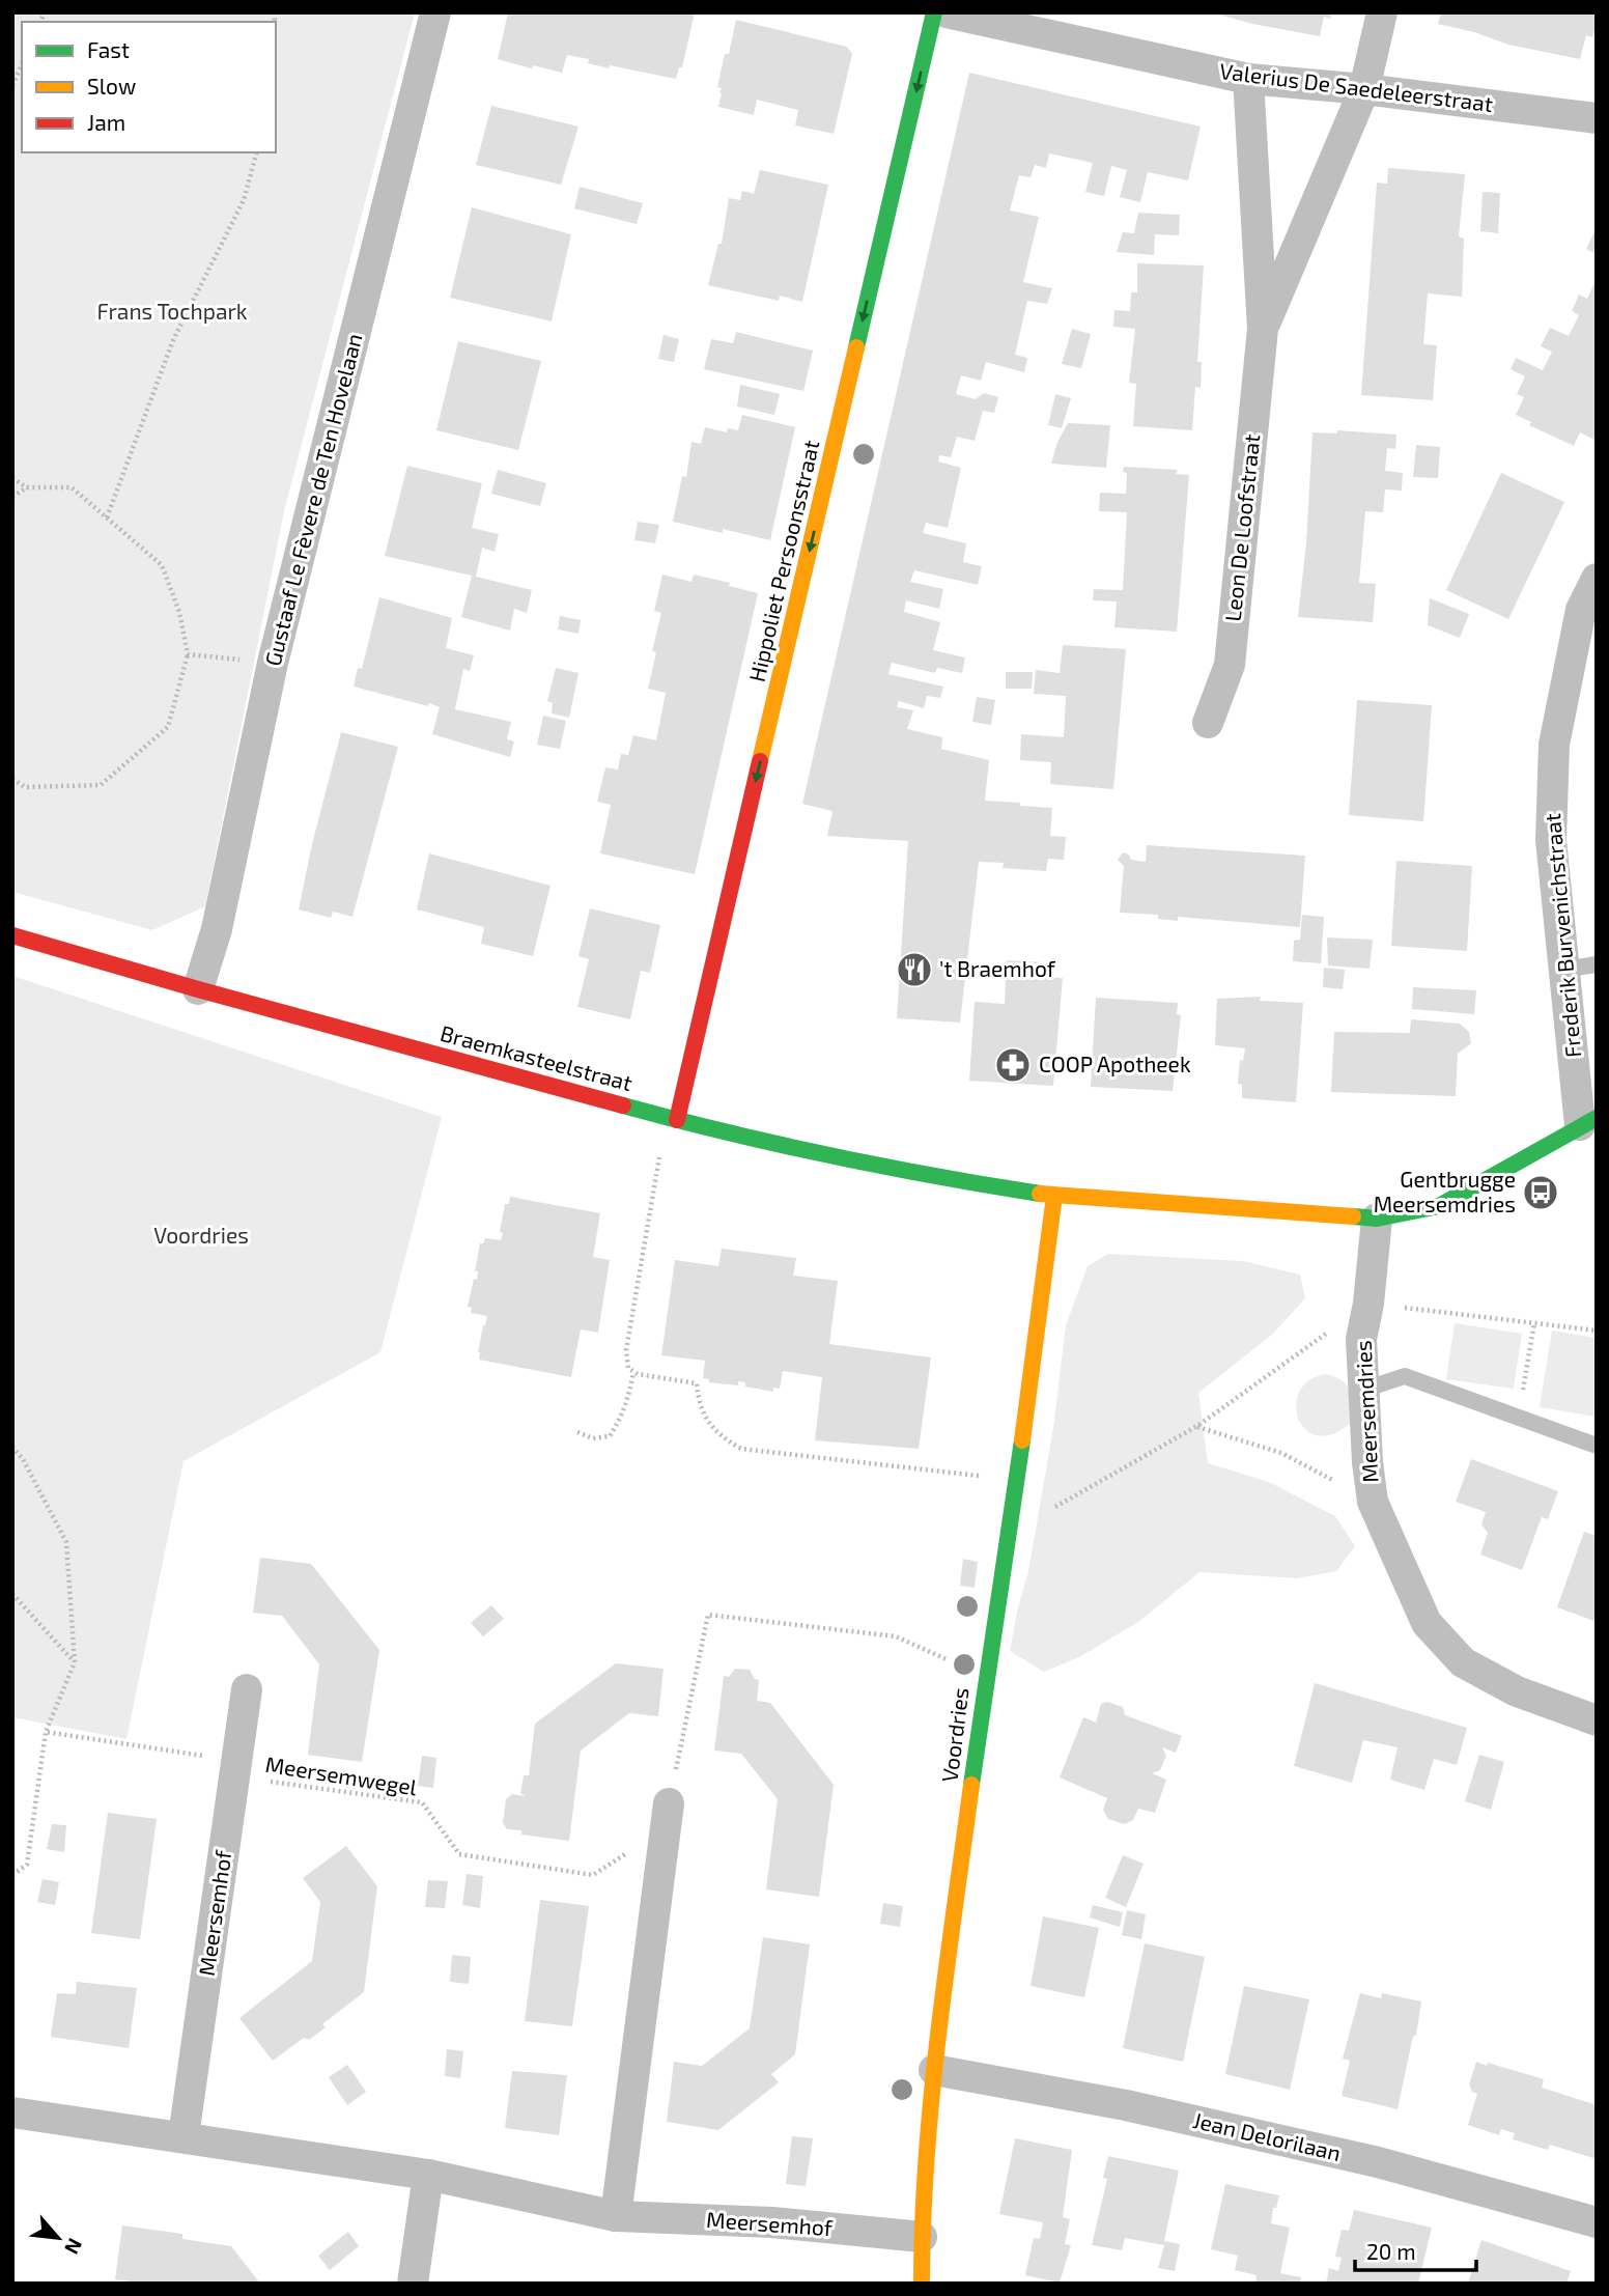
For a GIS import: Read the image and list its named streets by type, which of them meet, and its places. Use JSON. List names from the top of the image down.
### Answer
{
  "streets": {
    "street": [
      "Valerius De Saedeleerstraat",
      "Gustaaf Le Fèvere de Ten Hovelaan",
      "Leon De Loofstraat",
      "Hippoliet Persoonsstraat",
      "Frederik Burvenichstraat",
      "Braemkasteelstraat",
      "Meersemdries",
      "Voordries",
      "Meersemhof",
      "Jean Delorilaan"
    ],
    "path": ["Meersemwegel"]
  },
  "crossings": [
    ["Valerius De Saedeleerstraat", "Leon De Loofstraat"],
    ["Gustaaf Le Fèvere de Ten Hovelaan", "Braemkasteelstraat"],
    ["Hippoliet Persoonsstraat", "Braemkasteelstraat"],
    ["Braemkasteelstraat", "Voordries"],
    ["Meersemdries", "Voordries"],
    ["Voordries", "Meersemhof"],
    ["Voordries", "Jean Delorilaan"],
    ["Meersemwegel", "Meersemhof"]
  ],
  "one_way": ["Hippoliet Persoonsstraat"],
  "parks": ["Frans Tochpark", "Voordries"],
  "places": {
    "restaurant": ["'t Braemhof"],
    "pharmacy": ["COOP Apotheek"],
    "bus stop": ["Gentbrugge Meersemdries"]
  },
  "legend": ["Fast", "Slow", "Jam"],
  "scale_bar": "20 m",
  "north": "bottom right"
}
